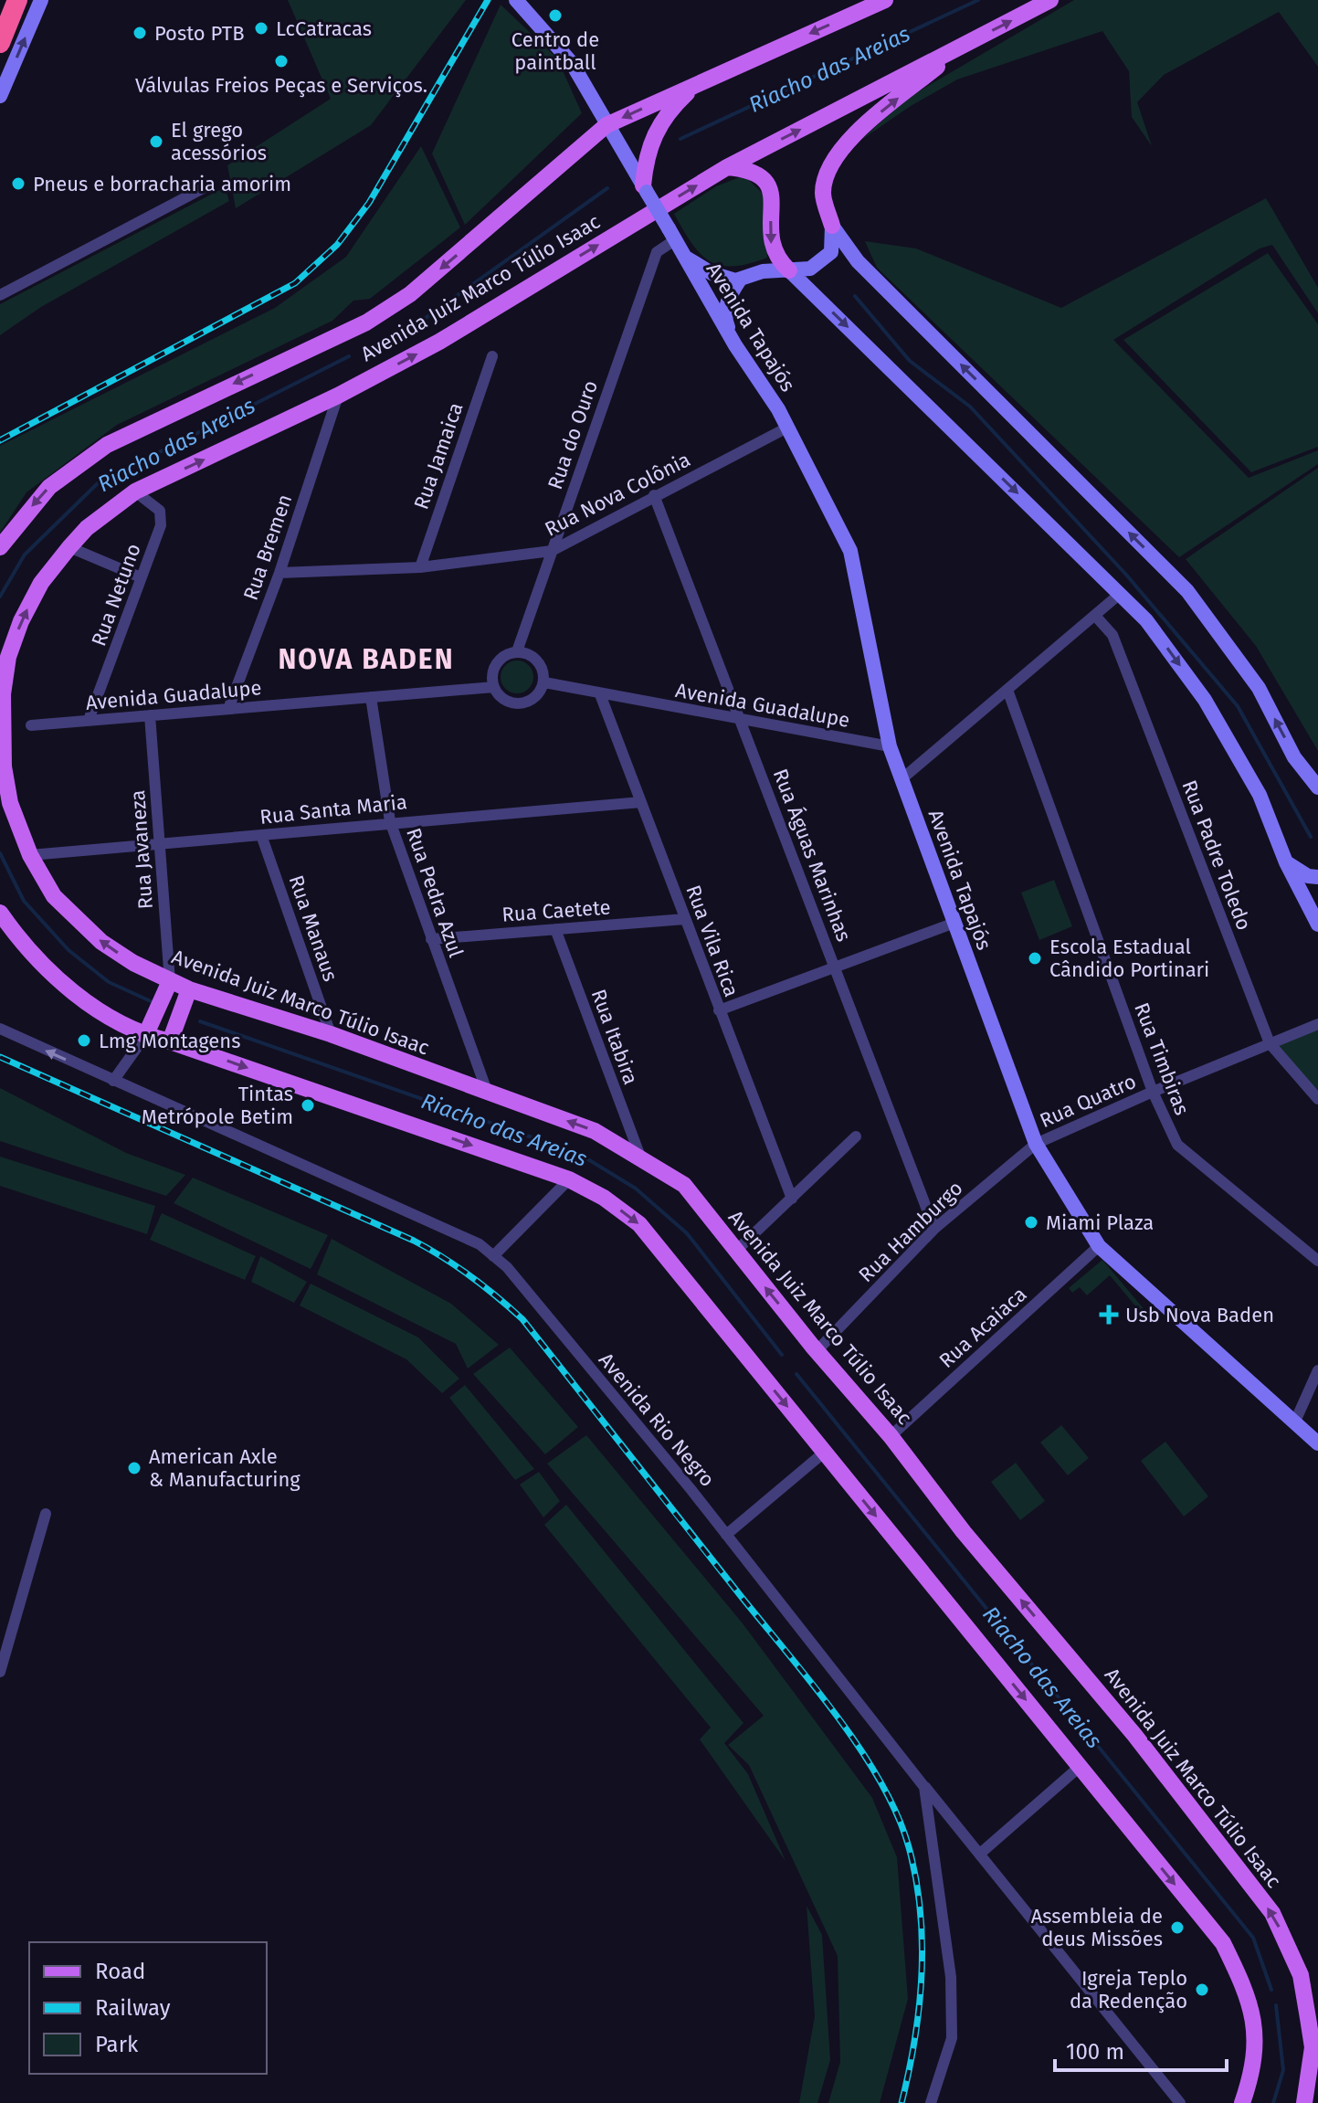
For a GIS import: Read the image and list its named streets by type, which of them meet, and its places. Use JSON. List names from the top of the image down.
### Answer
{
  "streets": {
    "main road": ["Avenida Juiz Marco Túlio Isaac", "Avenida Tapajós"],
    "street": [
      "Rua do Ouro",
      "Rua Jamaica",
      "Rua Nova Colônia",
      "Rua Bremen",
      "Rua Netuno",
      "Avenida Guadalupe",
      "Rua Santa Maria",
      "Rua Javaneza",
      "Rua Águas Marinhas",
      "Rua Padre Toledo",
      "Rua Pedra Azul",
      "Rua Caetete",
      "Rua Manaus",
      "Rua Vila Rica",
      "Rua Itabira",
      "Rua Timbiras",
      "Rua Quatro",
      "Rua Hamburgo",
      "Rua Acaiaca",
      "Avenida Rio Negro"
    ]
  },
  "crossings": [
    ["Avenida Juiz Marco Túlio Isaac", "Rua Bremen"],
    ["Avenida Juiz Marco Túlio Isaac", "Rua Netuno"],
    ["Avenida Juiz Marco Túlio Isaac", "Rua Santa Maria"],
    ["Avenida Juiz Marco Túlio Isaac", "Rua Javaneza"],
    ["Avenida Juiz Marco Túlio Isaac", "Rua Pedra Azul"],
    ["Avenida Juiz Marco Túlio Isaac", "Rua Manaus"],
    ["Avenida Juiz Marco Túlio Isaac", "Rua Itabira"],
    ["Avenida Juiz Marco Túlio Isaac", "Rua Hamburgo"],
    ["Avenida Juiz Marco Túlio Isaac", "Rua Acaiaca"],
    ["Avenida Tapajós", "Rua do Ouro"],
    ["Avenida Tapajós", "Rua Nova Colônia"],
    ["Avenida Tapajós", "Avenida Guadalupe"],
    ["Avenida Tapajós", "Rua Quatro"],
    ["Avenida Tapajós", "Rua Hamburgo"],
    ["Avenida Tapajós", "Rua Acaiaca"],
    ["Rua do Ouro", "Rua Nova Colônia"],
    ["Rua do Ouro", "Avenida Guadalupe"],
    ["Rua Jamaica", "Rua Nova Colônia"],
    ["Rua Nova Colônia", "Rua Bremen"],
    ["Rua Nova Colônia", "Rua Águas Marinhas"],
    ["Rua Bremen", "Avenida Guadalupe"],
    ["Rua Netuno", "Avenida Guadalupe"],
    ["Avenida Guadalupe", "Rua Javaneza"],
    ["Avenida Guadalupe", "Rua Águas Marinhas"],
    ["Avenida Guadalupe", "Rua Pedra Azul"],
    ["Avenida Guadalupe", "Rua Vila Rica"],
    ["Rua Santa Maria", "Rua Javaneza"],
    ["Rua Santa Maria", "Rua Pedra Azul"],
    ["Rua Santa Maria", "Rua Manaus"],
    ["Rua Santa Maria", "Rua Vila Rica"],
    ["Rua Águas Marinhas", "Rua Hamburgo"],
    ["Rua Padre Toledo", "Rua Quatro"],
    ["Rua Pedra Azul", "Rua Caetete"],
    ["Rua Caetete", "Rua Vila Rica"],
    ["Rua Caetete", "Rua Itabira"],
    ["Rua Timbiras", "Rua Quatro"],
    ["Rua Quatro", "Rua Hamburgo"]
  ],
  "districts": ["NOVA BADEN"],
  "water": ["Riacho das Areias"],
  "places": {
    "other": [
      "Centro de paintball",
      "LcCatracas",
      "Posto PTB",
      "Válvulas Freios Peças e Serviços.",
      "El grego acessórios",
      "Pneus e borracharia amorim",
      "Escola Estadual Cândido Portinari",
      "Lmg Montagens",
      "Tintas Metrópole Betim",
      "Miami Plaza",
      "American Axle & Manufacturing",
      "Assembleia de deus Missões",
      "Igreja Teplo da Redenção"
    ],
    "health": ["Usb Nova Baden"]
  },
  "legend": ["Road", "Railway", "Park"],
  "scale_bar": "100 m"
}
